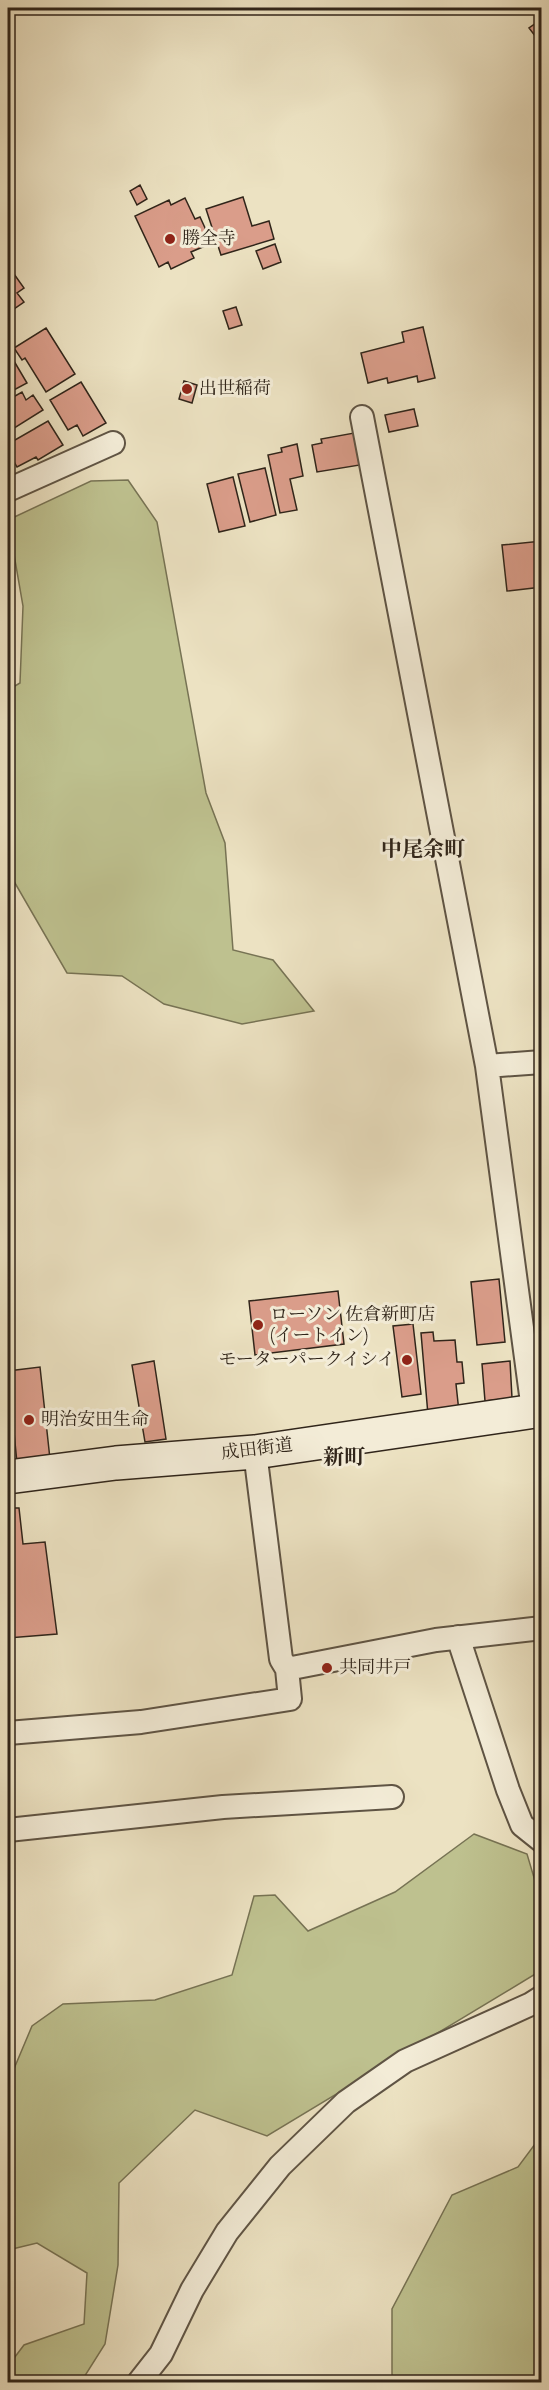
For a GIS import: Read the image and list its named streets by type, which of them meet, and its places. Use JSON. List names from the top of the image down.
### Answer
{
  "streets": {
    "street": ["成田街道"]
  },
  "districts": ["中尾余町", "新町"],
  "places": [
    "勝全寺",
    "出世稲荷",
    "ローソン 佐倉新町店 (イートイン)",
    "モーターパークイシイ",
    "明治安田生命",
    "共同井戸"
  ]
}
